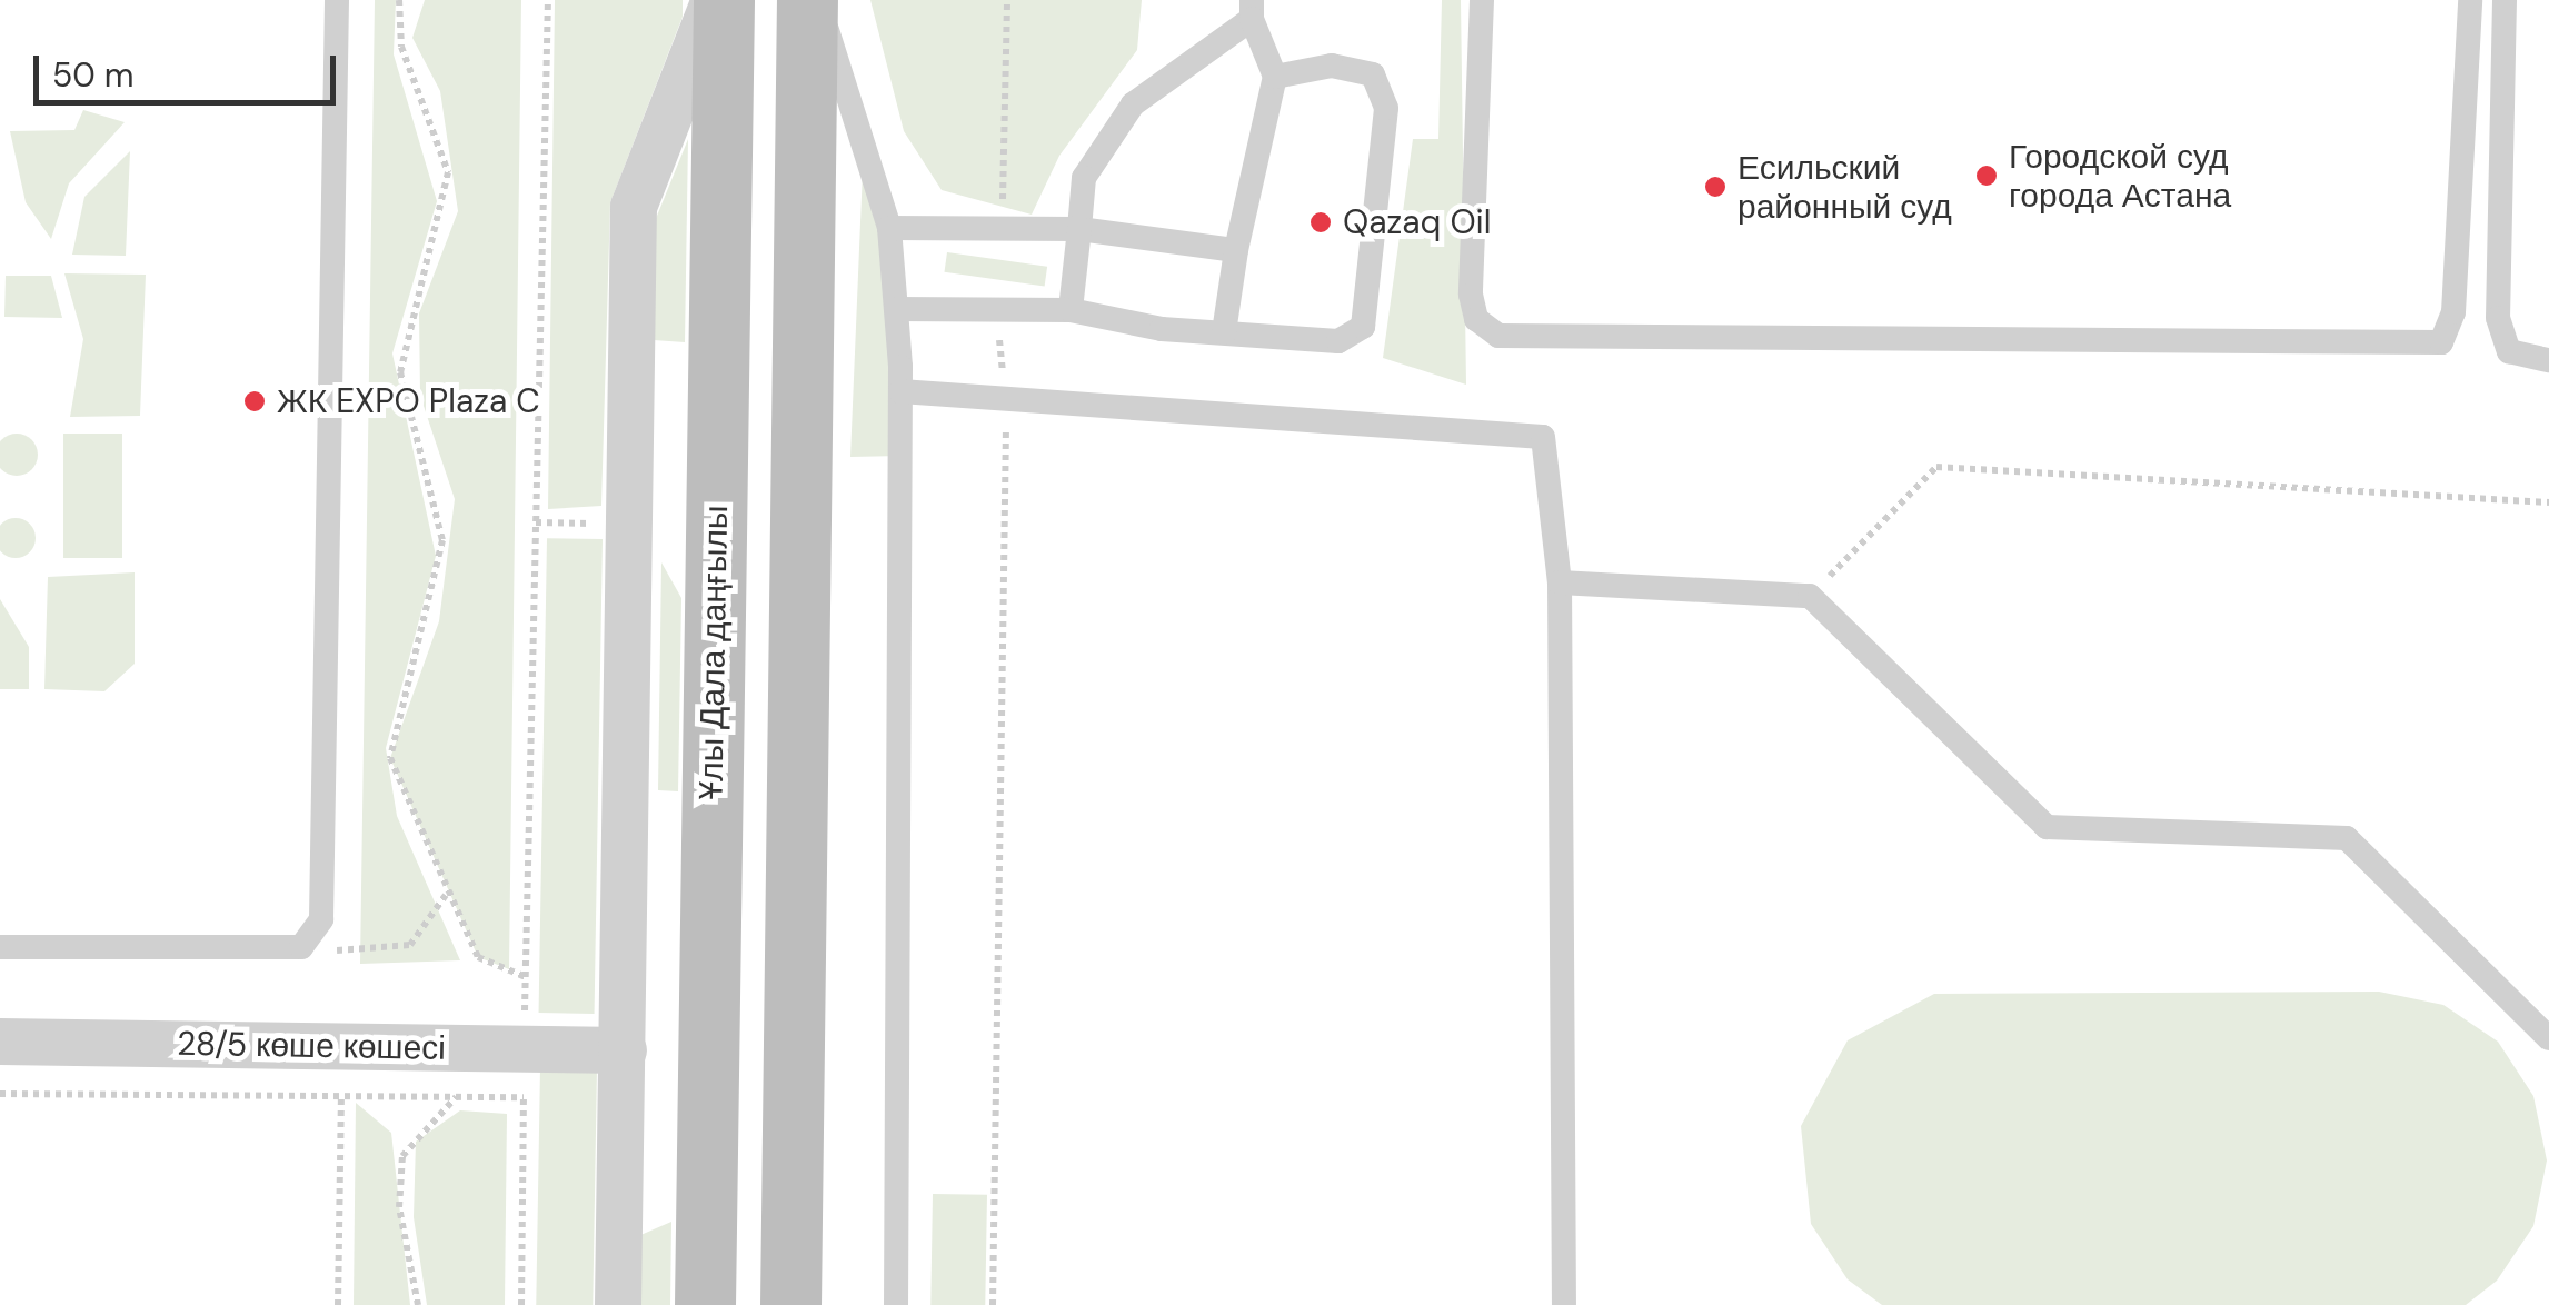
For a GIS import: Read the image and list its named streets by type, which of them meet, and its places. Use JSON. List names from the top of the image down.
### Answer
{
  "streets": {
    "main road": ["Ұлы Дала даңғылы"],
    "street": ["28/5 көше көшесі"]
  },
  "places": [
    "Городской суд города Астана",
    "Есильский районный суд",
    "Qazaq Oil",
    "ЖК EXPO Plaza C"
  ],
  "scale_bar": "50 m"
}
